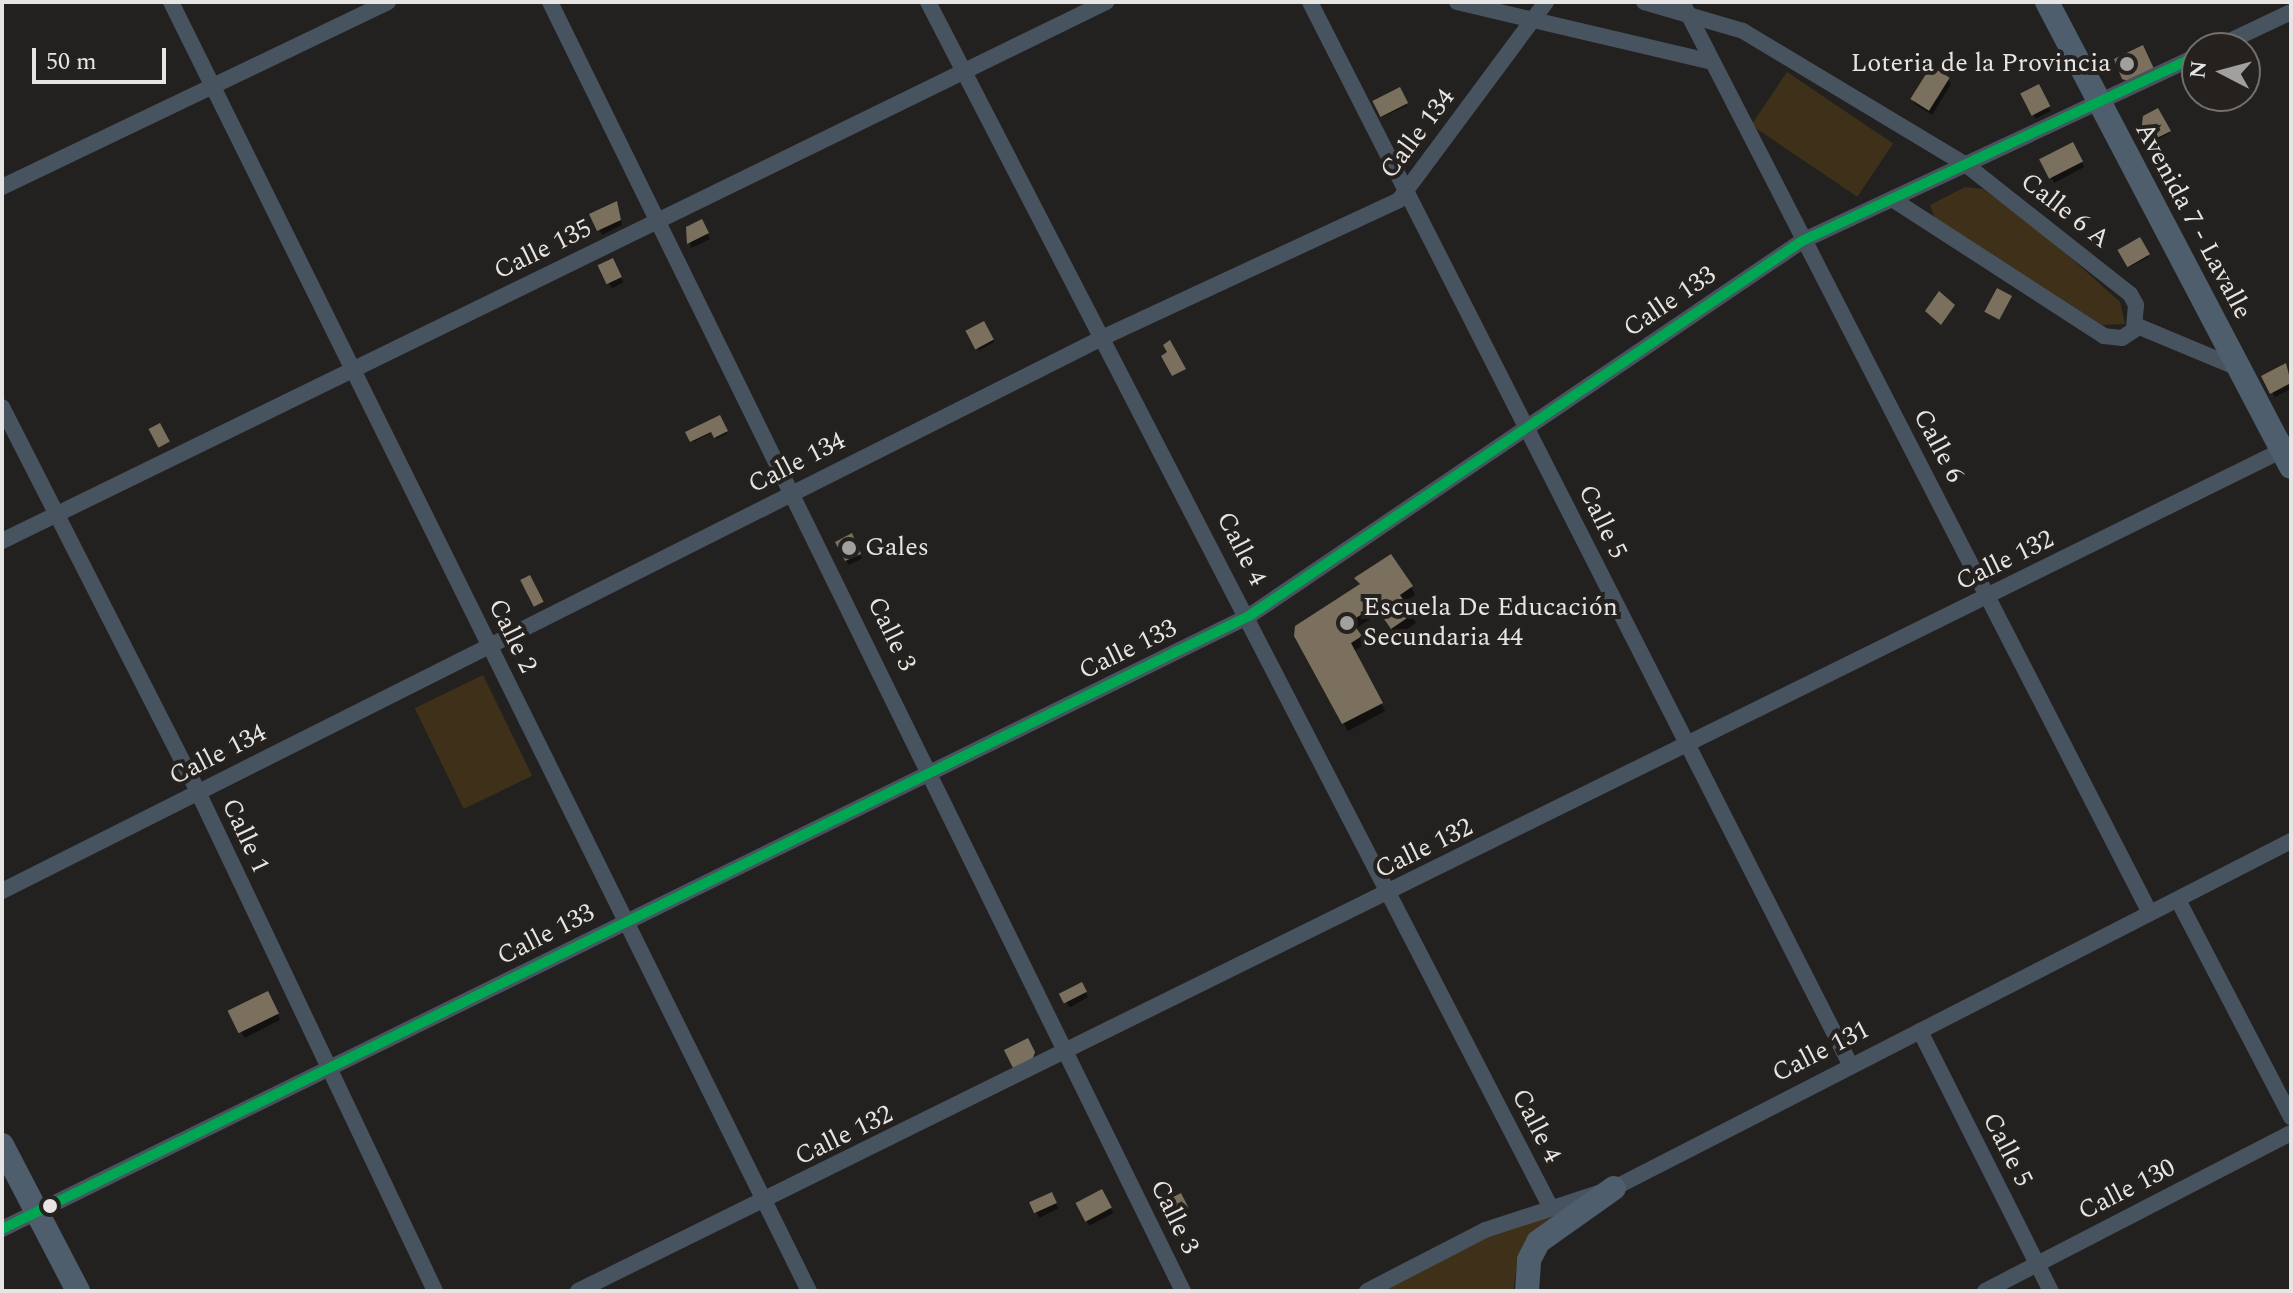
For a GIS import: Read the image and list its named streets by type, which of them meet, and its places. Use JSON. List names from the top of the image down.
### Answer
{
  "streets": {
    "street": [
      "Calle 134",
      "Calle 6 A",
      "Avenida 7 - Lavalle",
      "Calle 135",
      "Calle 133",
      "Calle 6",
      "Calle 5",
      "Calle 4",
      "Calle 132",
      "Calle 3",
      "Calle 2",
      "Calle 1",
      "Calle 131",
      "Calle 130"
    ]
  },
  "crossings": [
    ["Calle 134", "Calle 5"],
    ["Calle 134", "Calle 4"],
    ["Calle 134", "Calle 3"],
    ["Calle 134", "Calle 2"],
    ["Calle 134", "Calle 1"],
    ["Calle 6 A", "Calle 133"],
    ["Calle 6 A", "Calle 6"],
    ["Avenida 7 - Lavalle", "Calle 133"],
    ["Avenida 7 - Lavalle", "Calle 132"],
    ["Calle 135", "Calle 4"],
    ["Calle 135", "Calle 3"],
    ["Calle 135", "Calle 2"],
    ["Calle 135", "Calle 1"],
    ["Calle 133", "Calle 6"],
    ["Calle 133", "Calle 5"],
    ["Calle 133", "Calle 4"],
    ["Calle 133", "Calle 3"],
    ["Calle 133", "Calle 2"],
    ["Calle 133", "Calle 1"],
    ["Calle 6", "Calle 132"],
    ["Calle 6", "Calle 131"],
    ["Calle 5", "Calle 132"],
    ["Calle 5", "Calle 131"],
    ["Calle 5", "Calle 130"],
    ["Calle 4", "Calle 132"],
    ["Calle 4", "Calle 131"],
    ["Calle 132", "Calle 3"],
    ["Calle 132", "Calle 2"]
  ],
  "places": ["Loteria de la Provincia", "Gales", "Escuela De Educación Secundaria 44"],
  "scale_bar": "50 m",
  "north": "left"
}
